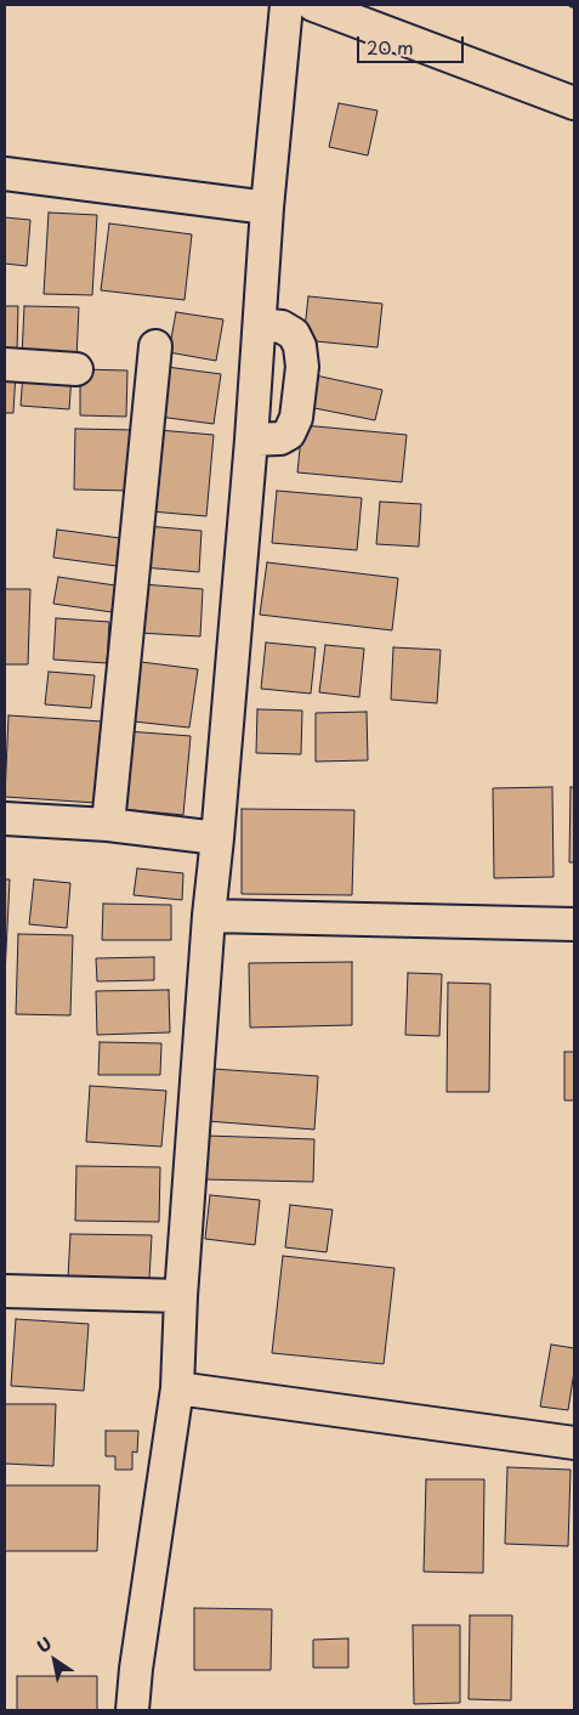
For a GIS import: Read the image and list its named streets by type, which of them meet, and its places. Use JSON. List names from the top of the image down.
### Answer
{
  "scale_bar": "20 m",
  "north": "top left"
}
